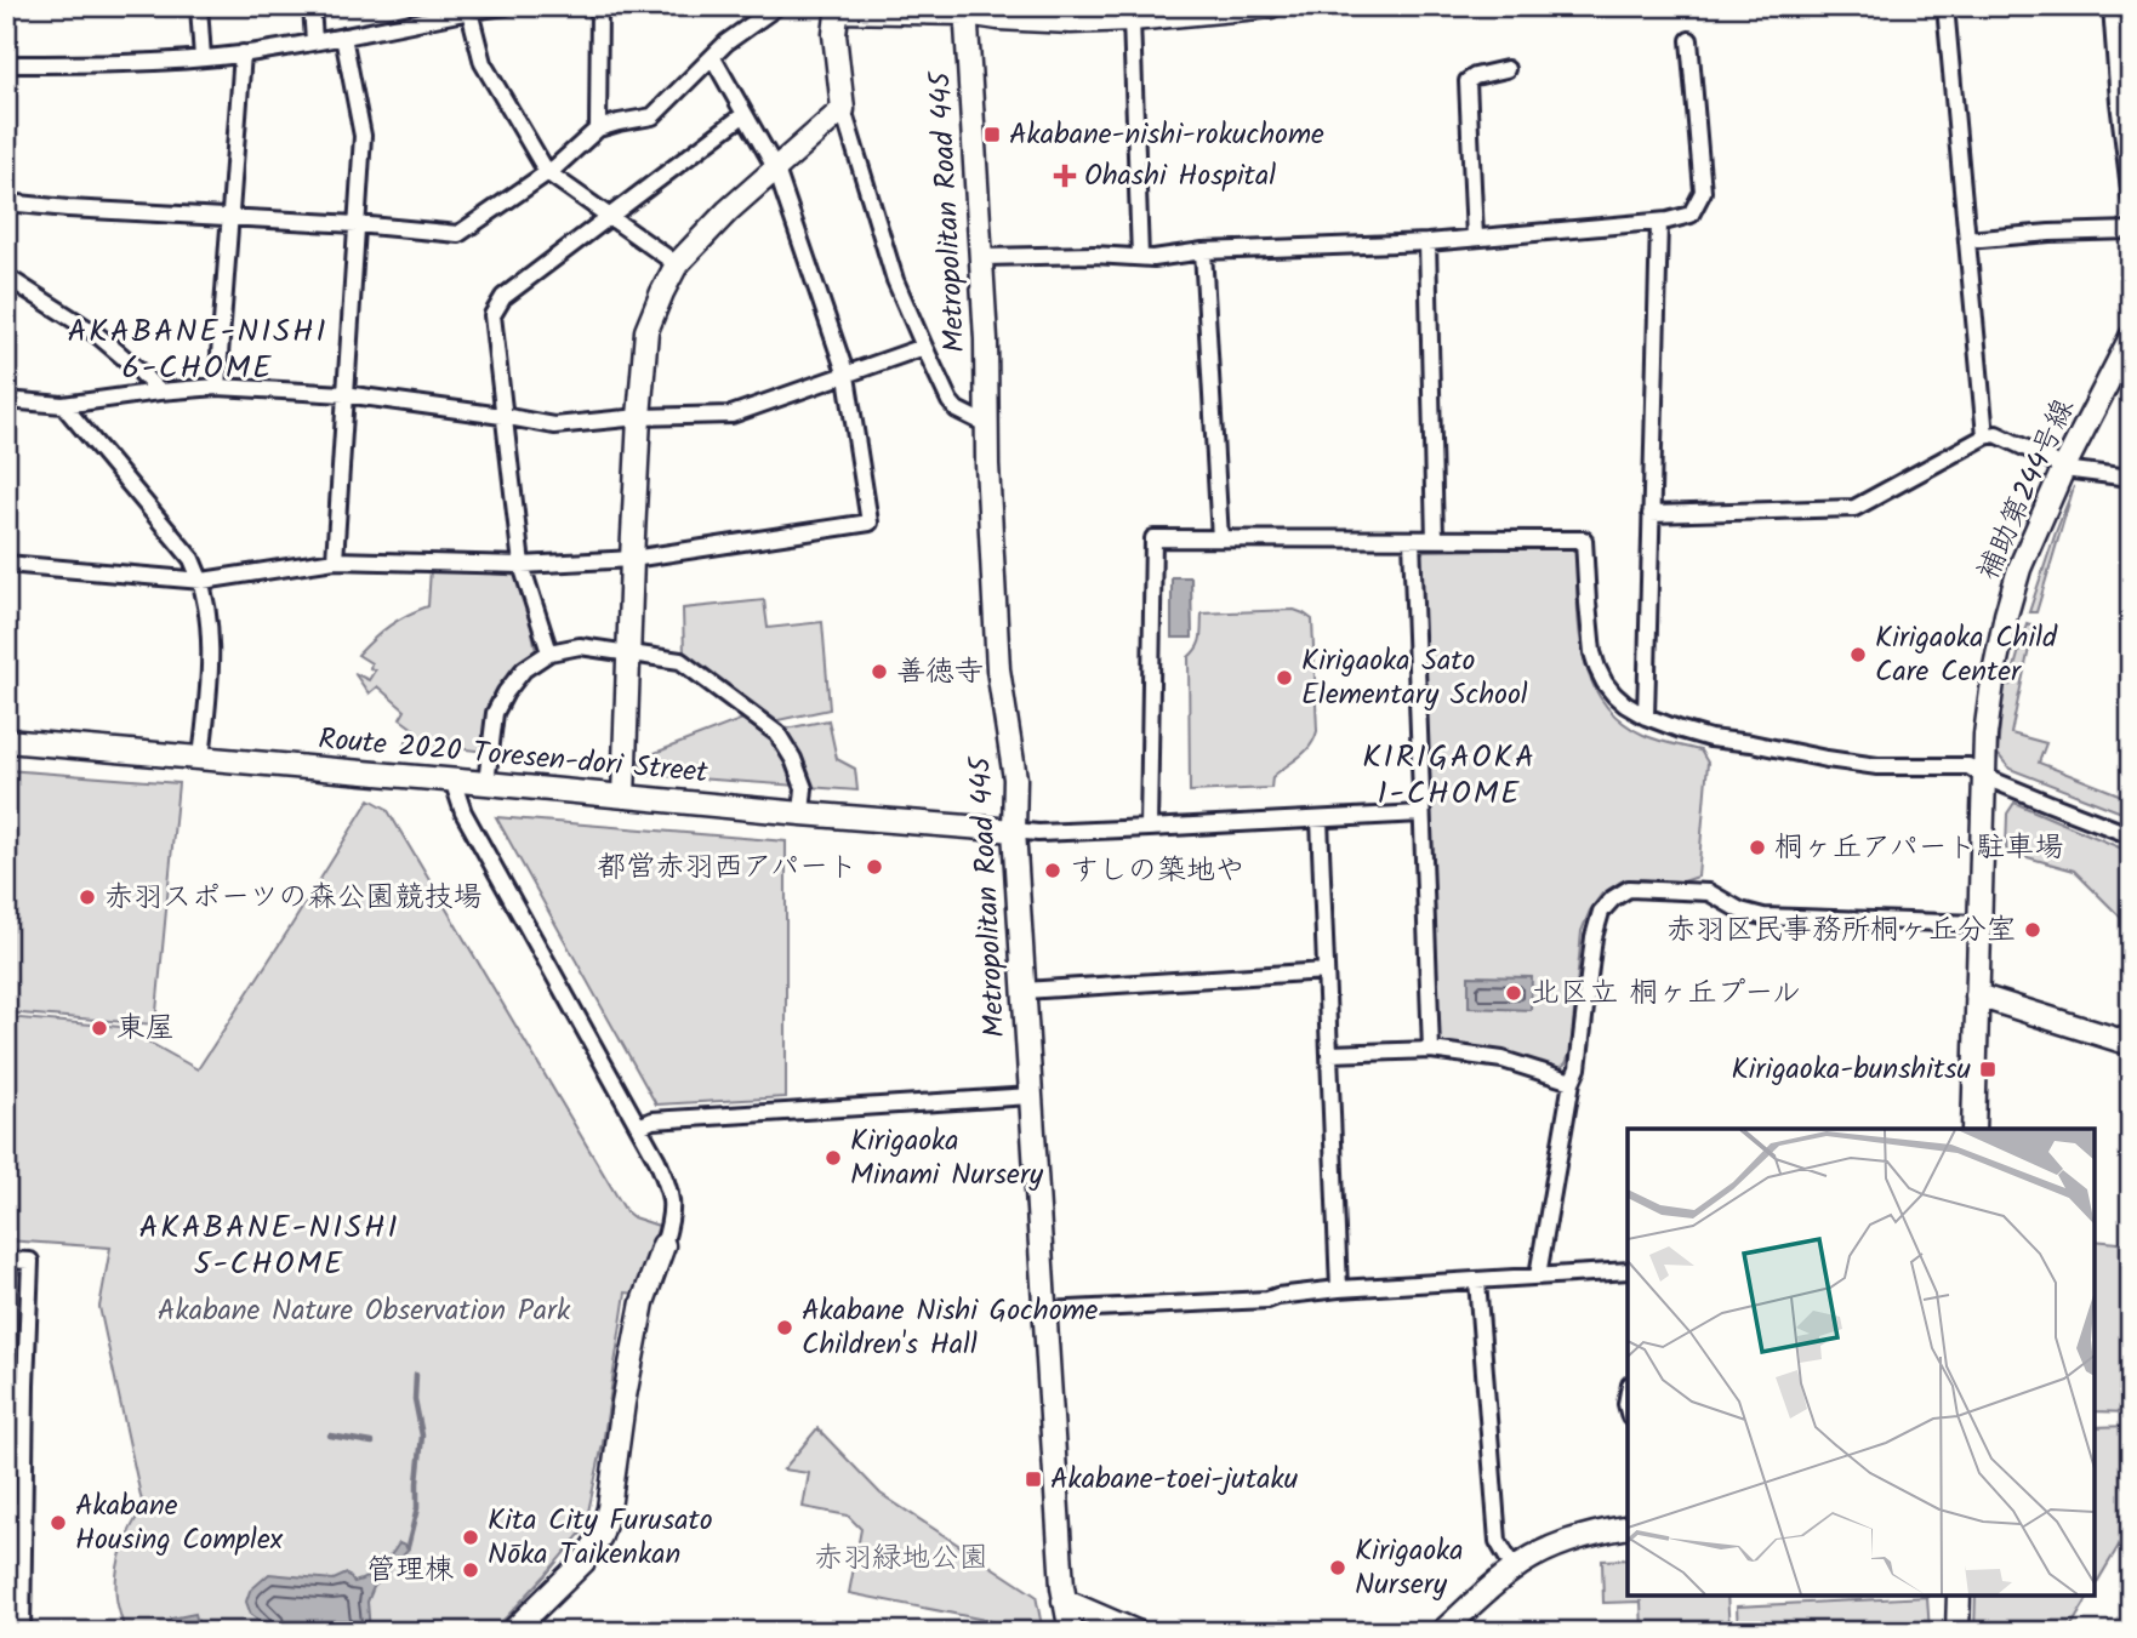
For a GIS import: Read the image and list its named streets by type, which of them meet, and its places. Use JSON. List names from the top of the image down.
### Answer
{
  "streets": {
    "street": ["Metropolitan Road 445", "補助第244号線", "Route 2020 Toresen-dori Street"]
  },
  "crossings": [
    ["Metropolitan Road 445", "Route 2020 Toresen-dori Street"]
  ],
  "districts": ["AKABANE-NISHI 6-CHOME", "KIRIGAOKA 1-CHOME", "AKABANE-NISHI 5-CHOME"],
  "parks": ["Akabane Nature Observation Park", "赤羽緑地公園"],
  "places": {
    "transit": ["Akabane-nishi-rokuchome", "Kirigaoka-bunshitsu", "Akabane-toei-jutaku"],
    "health": ["Ohashi Hospital"],
    "other": [
      "Kirigaoka Child Care Center",
      "善徳寺",
      "Kirigaoka Sato Elementary School",
      "桐ヶ丘アパート駐車場",
      "都営赤羽西アパート",
      "すしの築地や",
      "赤羽スポーツの森公園競技場",
      "赤羽区民事務所桐ヶ丘分室",
      "北区立 桐ヶ丘プール",
      "東屋",
      "Kirigaoka Minami Nursery",
      "Akabane Nishi Gochome Children's Hall",
      "Akabane Housing Complex",
      "Kita City Furusato Nōka Taikenkan",
      "Kirigaoka Nursery",
      "管理棟"
    ]
  }
}
